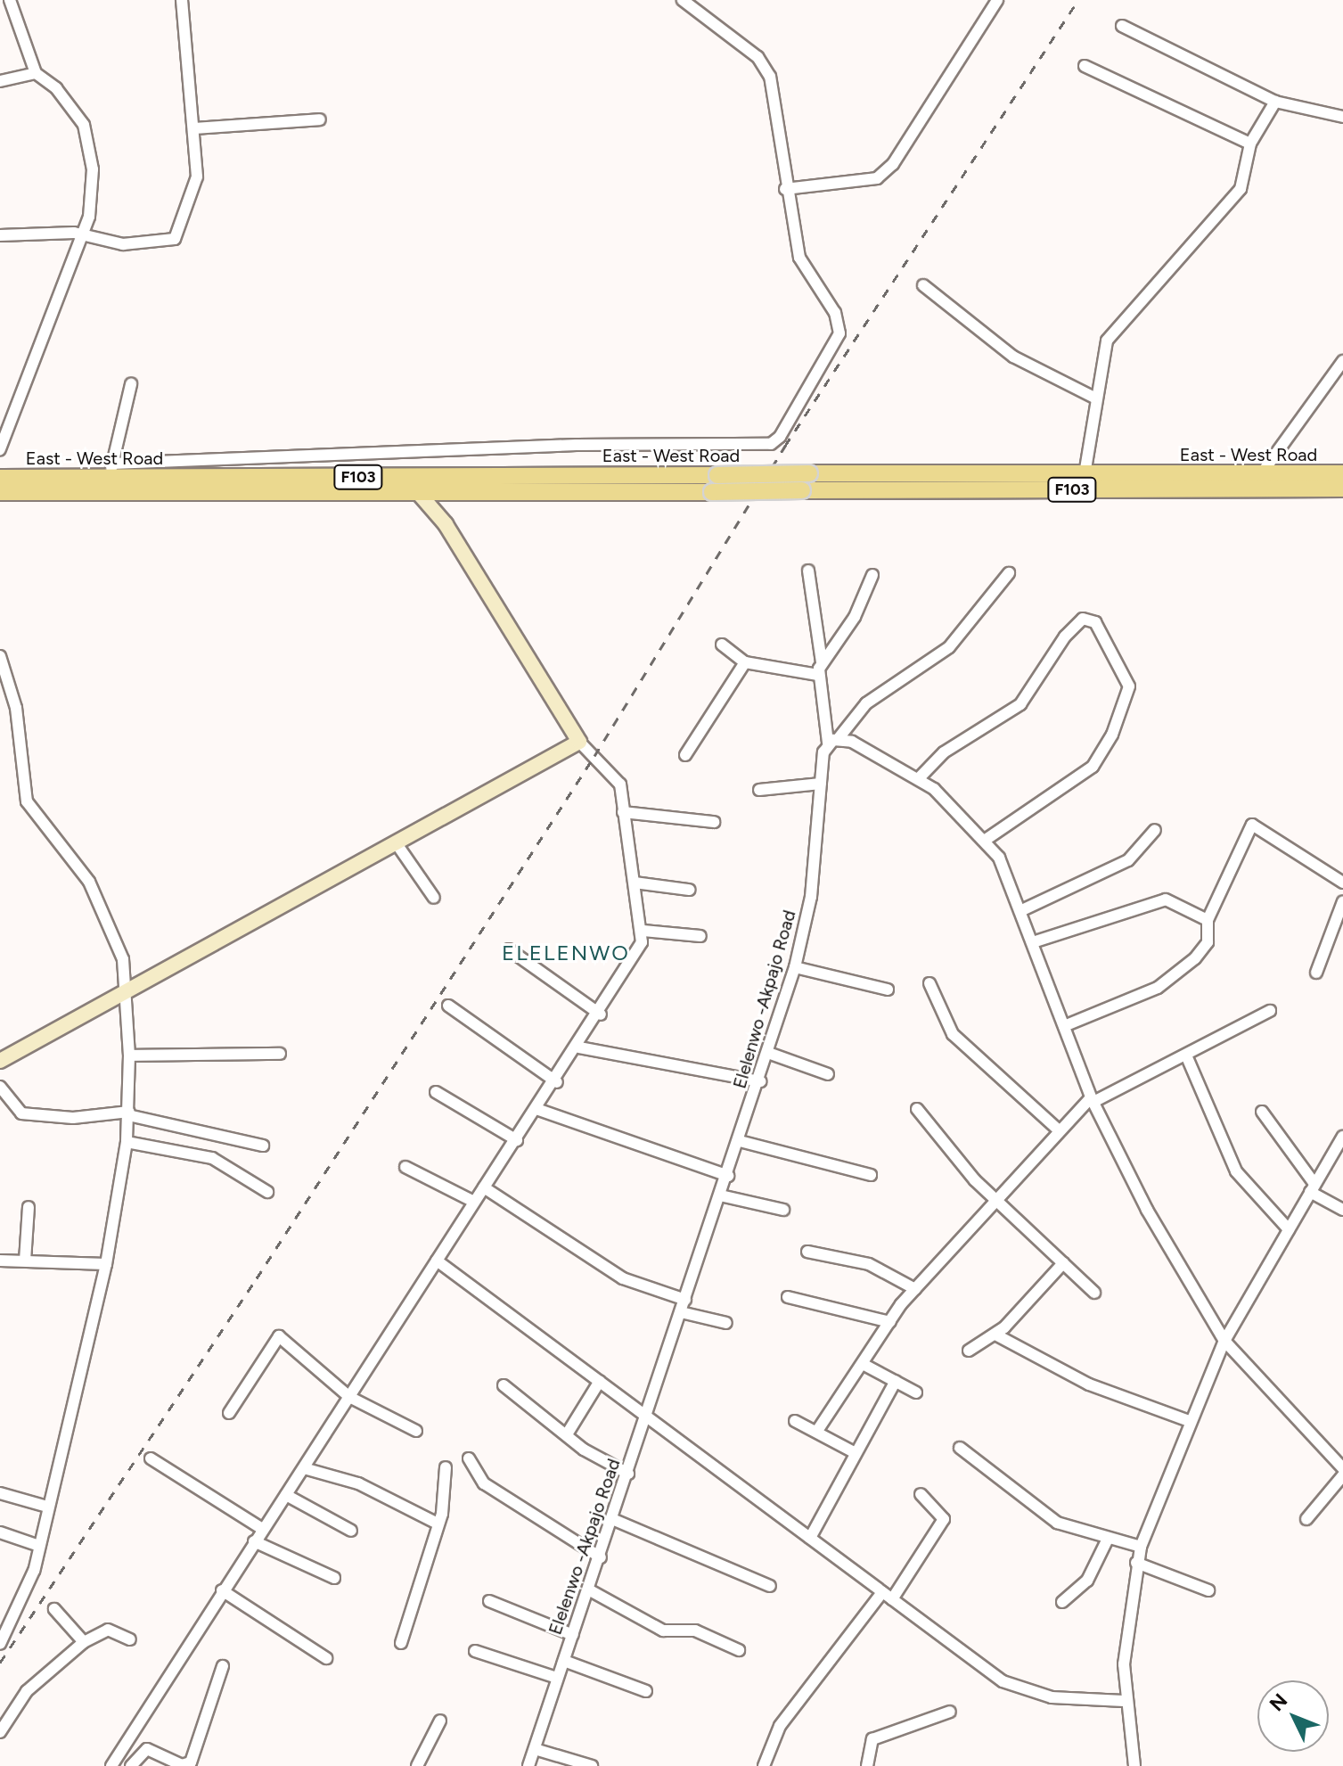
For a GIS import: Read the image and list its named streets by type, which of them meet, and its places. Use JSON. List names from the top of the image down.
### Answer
{
  "streets": {
    "main road": ["East - West Road", "F103"],
    "street": ["Elelenwo -Akpajo Road"]
  },
  "districts": ["ELELENWO"],
  "north": "top left"
}
